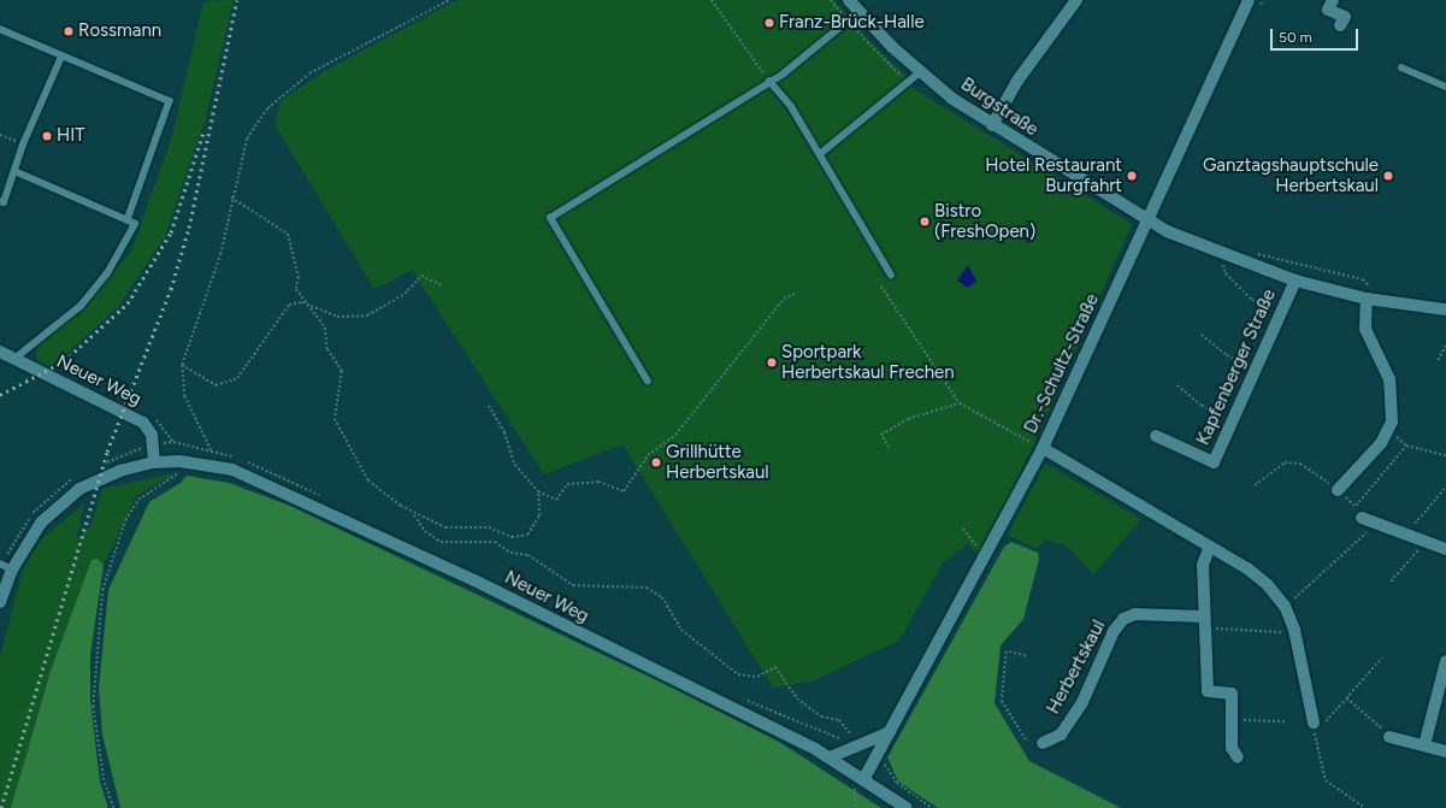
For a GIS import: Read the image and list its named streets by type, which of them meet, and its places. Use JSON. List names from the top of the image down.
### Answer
{
  "streets": {
    "street": [
      "Burgstraße",
      "Dr.-Schultz-Straße",
      "Kapfenberger Straße",
      "Neuer Weg",
      "Herbertskaul"
    ]
  },
  "crossings": [
    ["Burgstraße", "Dr.-Schultz-Straße"],
    ["Burgstraße", "Kapfenberger Straße"],
    ["Dr.-Schultz-Straße", "Kapfenberger Straße"],
    ["Dr.-Schultz-Straße", "Neuer Weg"]
  ],
  "places": [
    "Franz-Brück-Halle",
    "Rossmann",
    "HIT",
    "Hotel Restaurant Burgfahrt",
    "Ganztagshauptschule Herbertskaul",
    "Bistro (FreshOpen)",
    "Sportpark Herbertskaul Frechen",
    "Grillhütte Herbertskaul"
  ],
  "scale_bar": "50 m"
}
